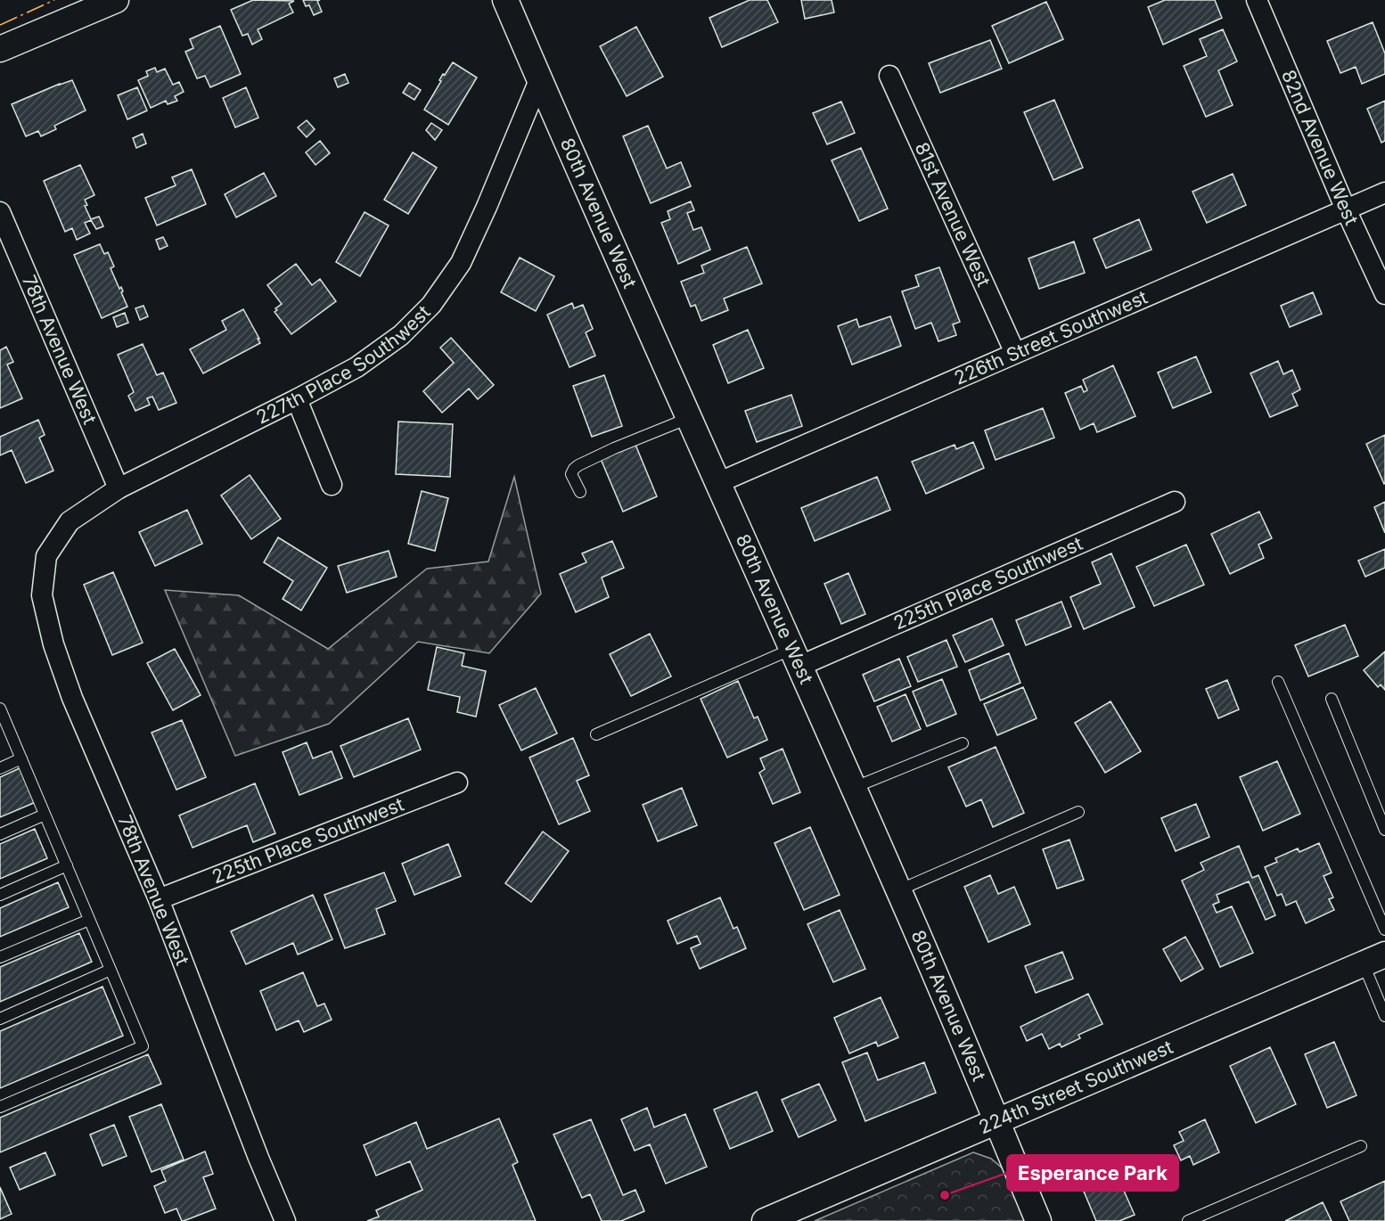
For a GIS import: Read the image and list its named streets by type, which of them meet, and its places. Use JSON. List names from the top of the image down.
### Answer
{
  "streets": {
    "street": [
      "82nd Avenue West",
      "80th Avenue West",
      "81st Avenue West",
      "226th Street Southwest",
      "78th Avenue West",
      "227th Place Southwest",
      "225th Place Southwest",
      "224th Street Southwest"
    ]
  },
  "crossings": [
    ["82nd Avenue West", "226th Street Southwest"],
    ["80th Avenue West", "226th Street Southwest"],
    ["80th Avenue West", "227th Place Southwest"],
    ["80th Avenue West", "225th Place Southwest"],
    ["80th Avenue West", "224th Street Southwest"],
    ["81st Avenue West", "226th Street Southwest"],
    ["78th Avenue West", "227th Place Southwest"],
    ["78th Avenue West", "225th Place Southwest"]
  ],
  "places": ["Esperance Park"]
}
